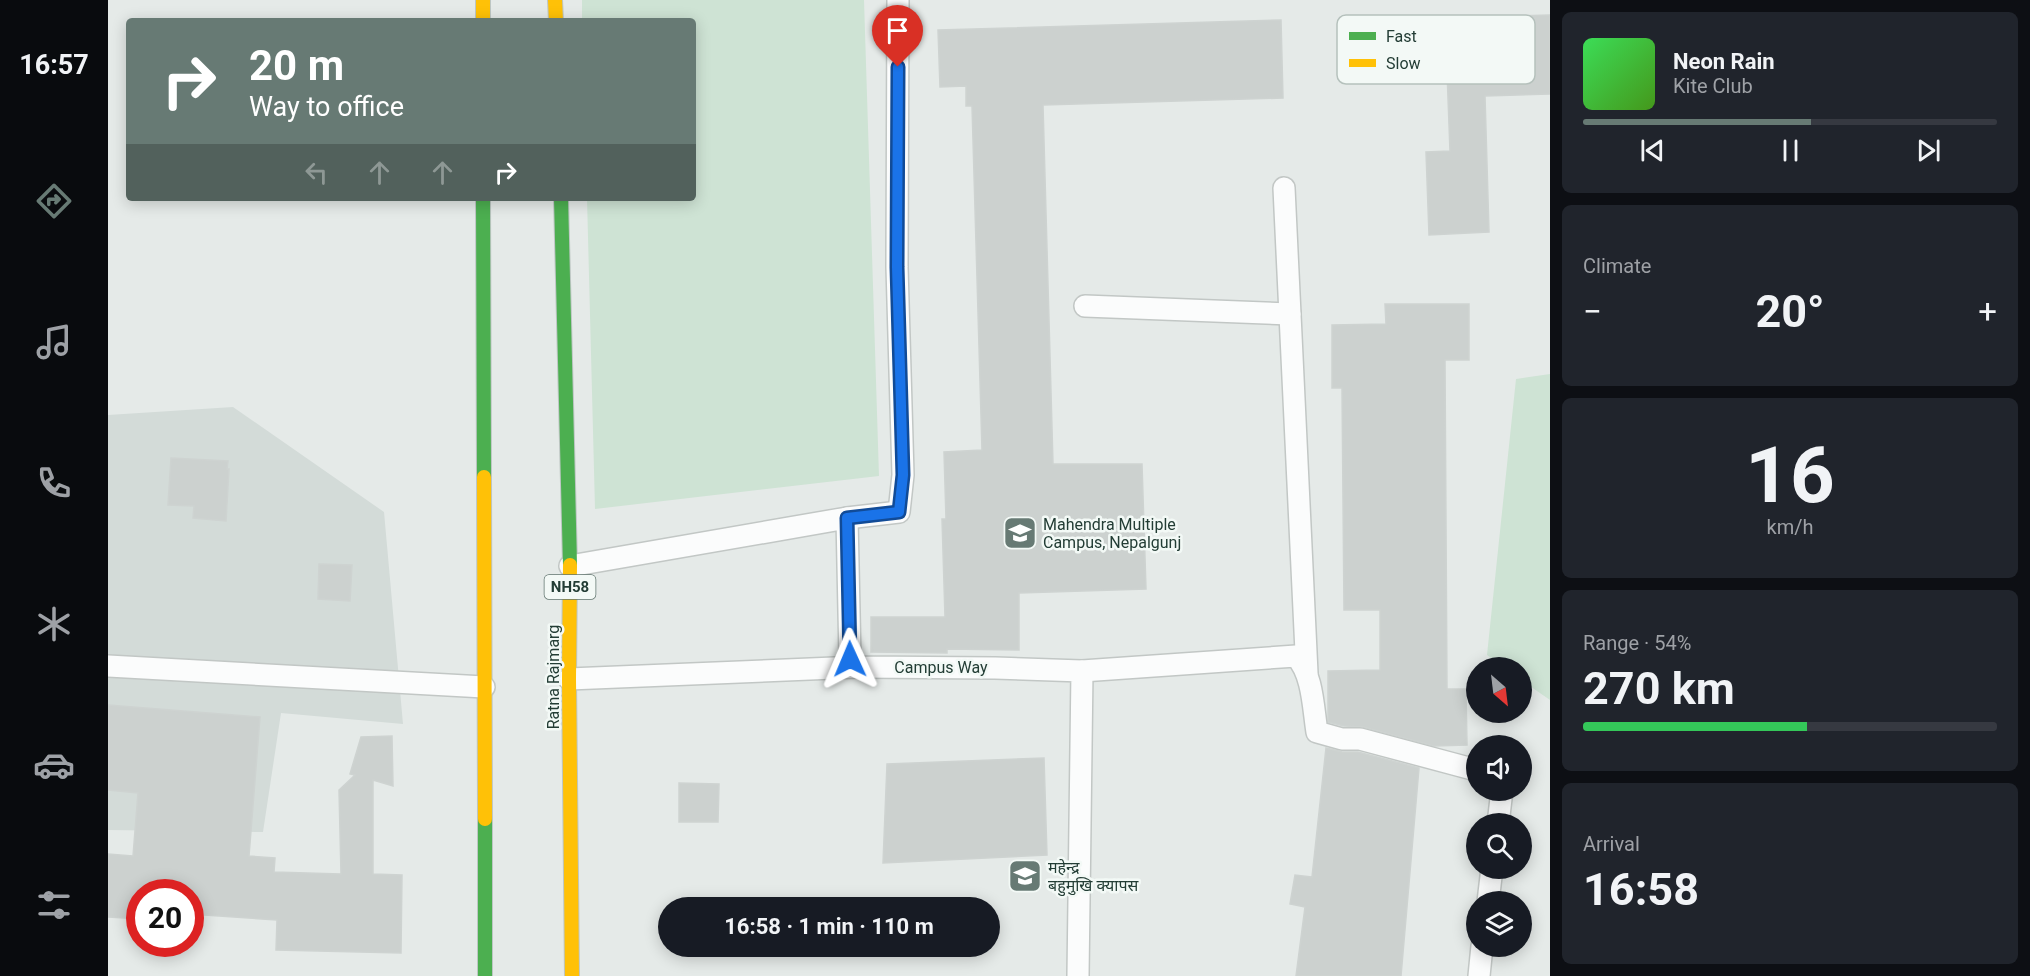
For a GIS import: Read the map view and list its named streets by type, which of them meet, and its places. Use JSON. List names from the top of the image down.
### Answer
{
  "streets": {
    "highway": ["NH58", "Ratna Rajmarg"],
    "lane": ["Campus Way"]
  },
  "crossings": [
    ["Campus Way", "Ratna Rajmarg"]
  ],
  "places": {
    "school or university": ["Mahendra Multiple Campus, Nepalgunj", "महेन्द्र बहुमुखि क्यापस"]
  },
  "legend": ["Fast", "Slow"],
  "north": "bottom right",
  "page": {
    "tabs": "16:57",
    "turn": ["20 m", "Way to office"],
    "song": ["Neon Rain", "Kite Club"],
    "tile": [
      "Climate",
      ["16", "km/h"],
      ["Range · 54%", "270 km"],
      ["Arrival", "16:58"]
    ],
    "heat": ["−", "20°", "+"],
    "limit": "20",
    "trip": "16:58 · 1 min · 110 m"
  }
}
